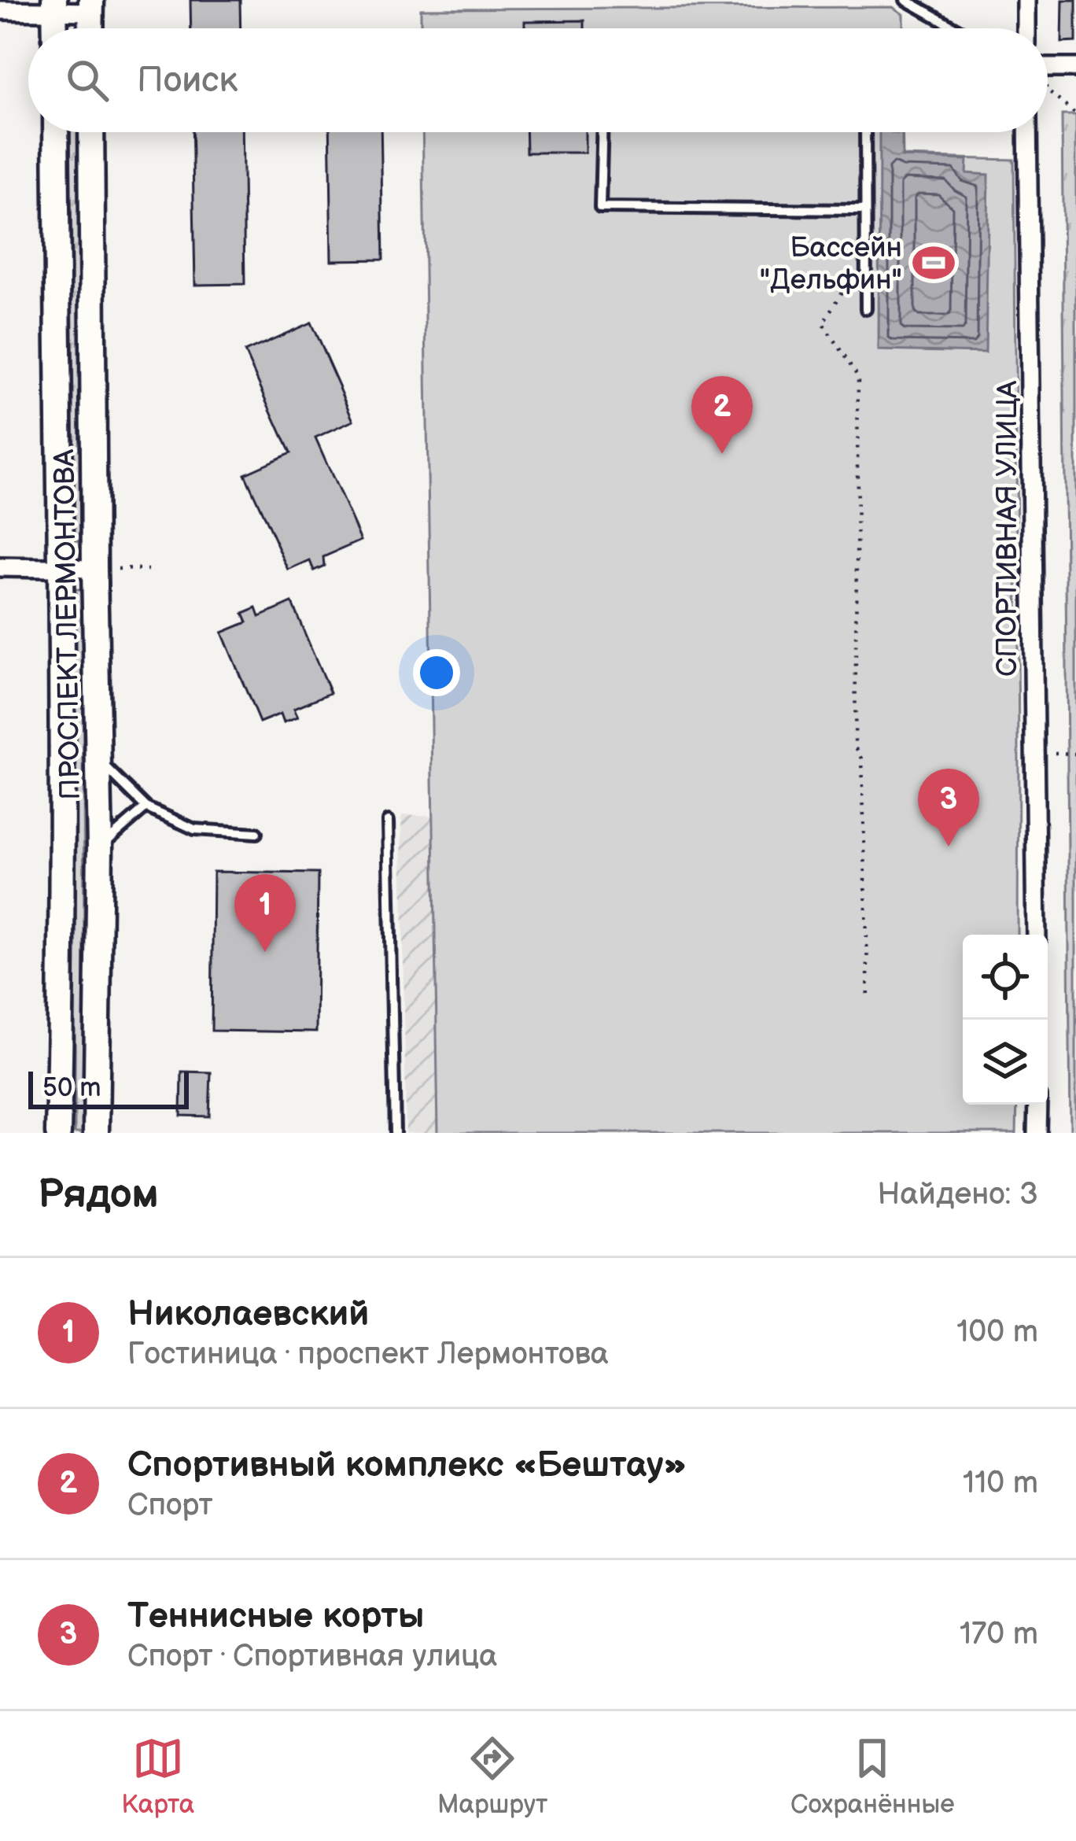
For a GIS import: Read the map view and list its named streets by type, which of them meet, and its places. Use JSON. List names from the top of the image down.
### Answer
{
  "streets": {
    "street": ["СПОРТИВНАЯ УЛИЦА", "ПРОСПЕКТ ЛЕРМОНТОВА"]
  },
  "places": {
    "sports": ["Бассейн \"Дельфин\""]
  },
  "scale_bar": "50 m",
  "page": {
    "search": "Поиск",
    "pins": ["2", "3", "1"],
    "scale": "50 m",
    "heading": ["Рядом", "Найдено: 3"],
    "list": [
      {
        "mark": "1",
        "name": "Николаевский",
        "note": "Гостиница · проспект Лермонтова",
        "value": "100 m"
      },
      {
        "mark": "2",
        "name": "Спортивный комплекс «Бештау»",
        "note": "Спорт",
        "value": "110 m"
      },
      {
        "mark": "3",
        "name": "Теннисные корты",
        "note": "Спорт · Спортивная улица",
        "value": "170 m"
      }
    ],
    "nav": ["Карта", "Маршрут", "Сохранённые"]
  }
}
